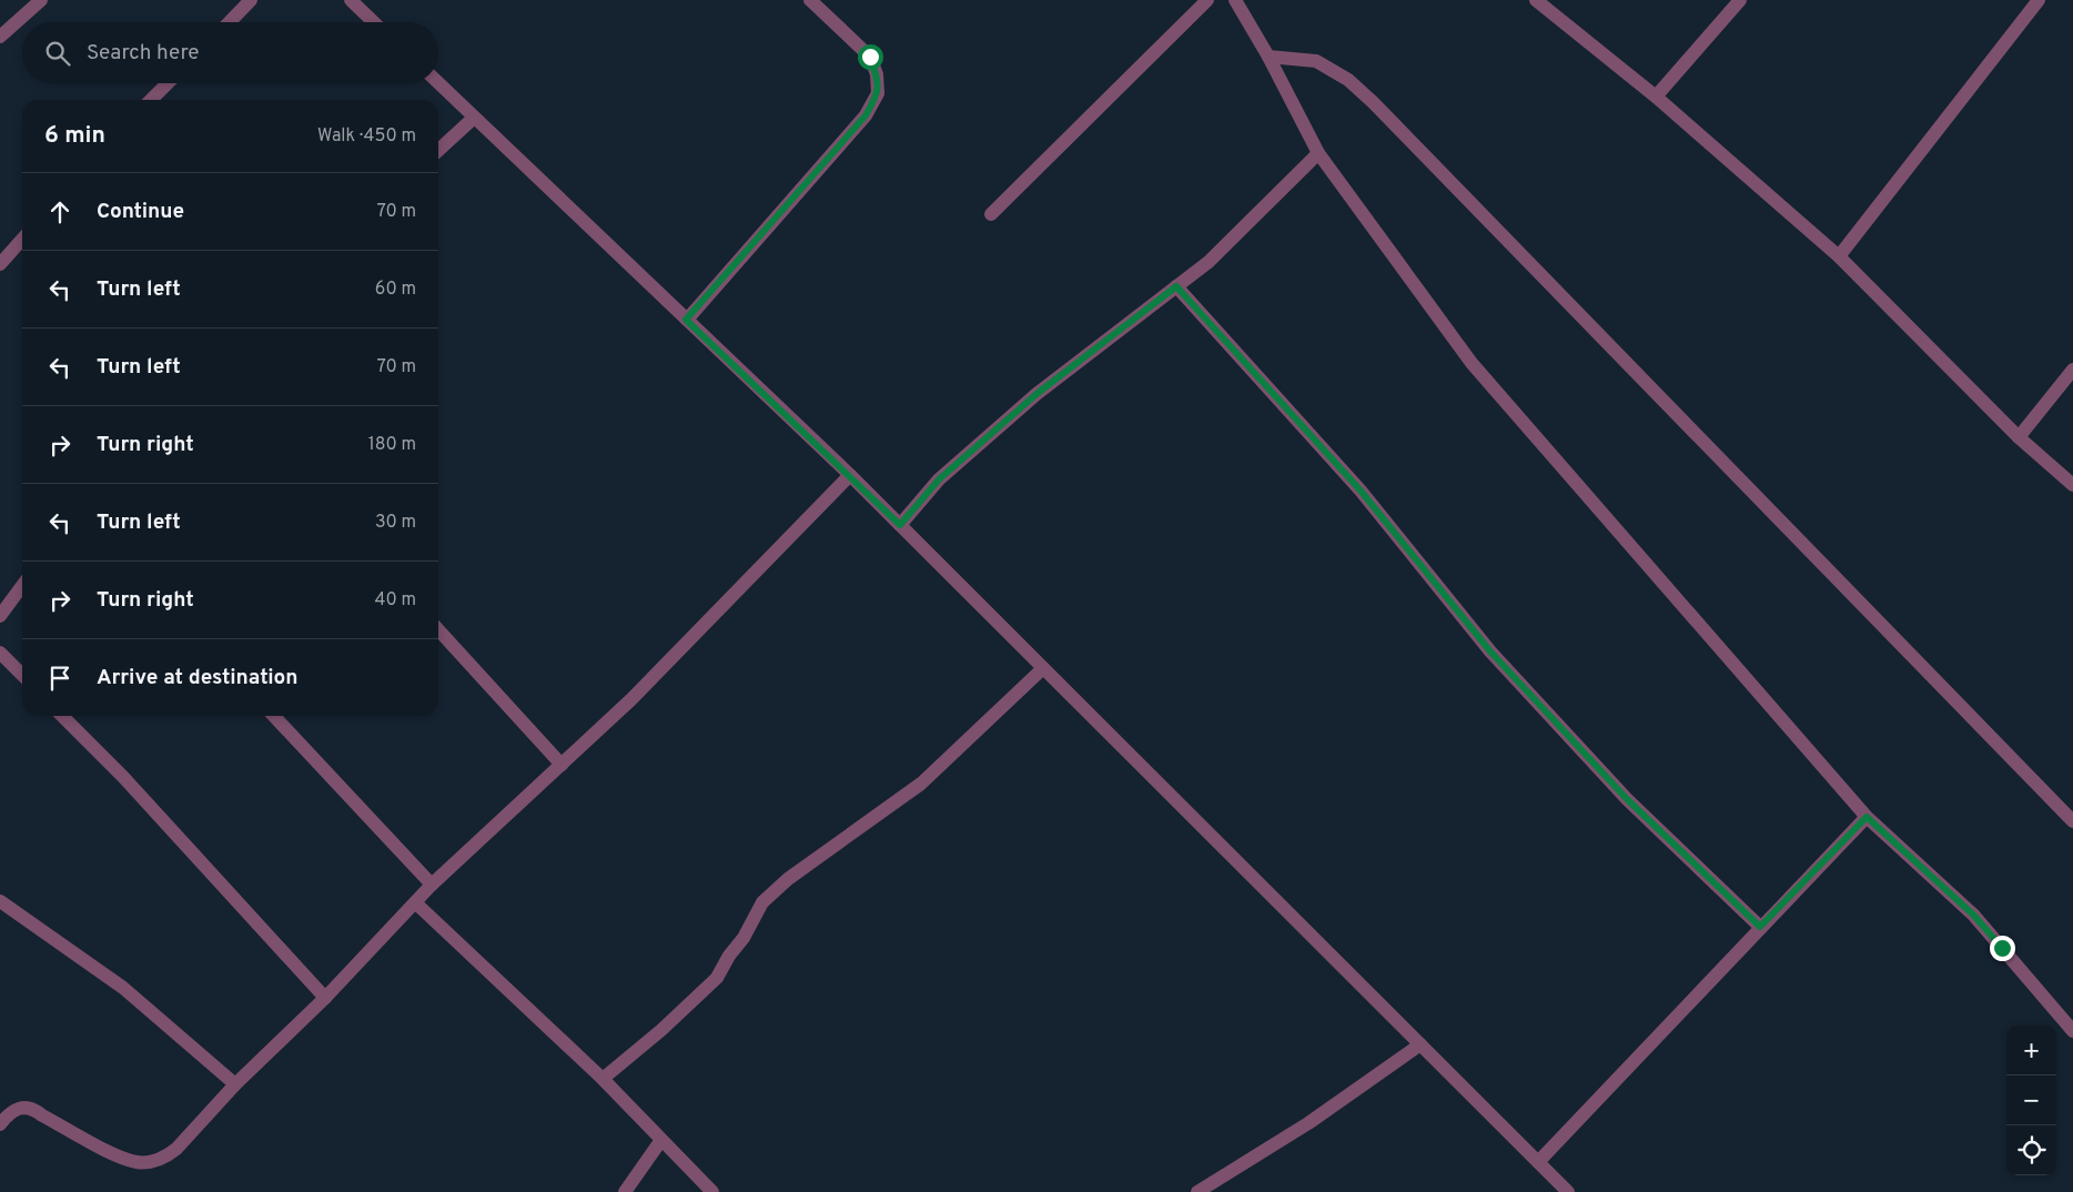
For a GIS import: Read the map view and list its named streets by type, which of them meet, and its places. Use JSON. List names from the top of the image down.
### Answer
{
  "page": {
    "search": "Search here",
    "heading": ["6 min", "Walk · 450 m"],
    "list": [
      ["Continue", "70 m"],
      ["Turn left", "60 m"],
      ["Turn left", "70 m"],
      ["Turn right", "180 m"],
      ["Turn left", "30 m"],
      ["Turn right", "40 m"],
      "Arrive at destination"
    ],
    "map_buttons": ["+", "−"]
  }
}
